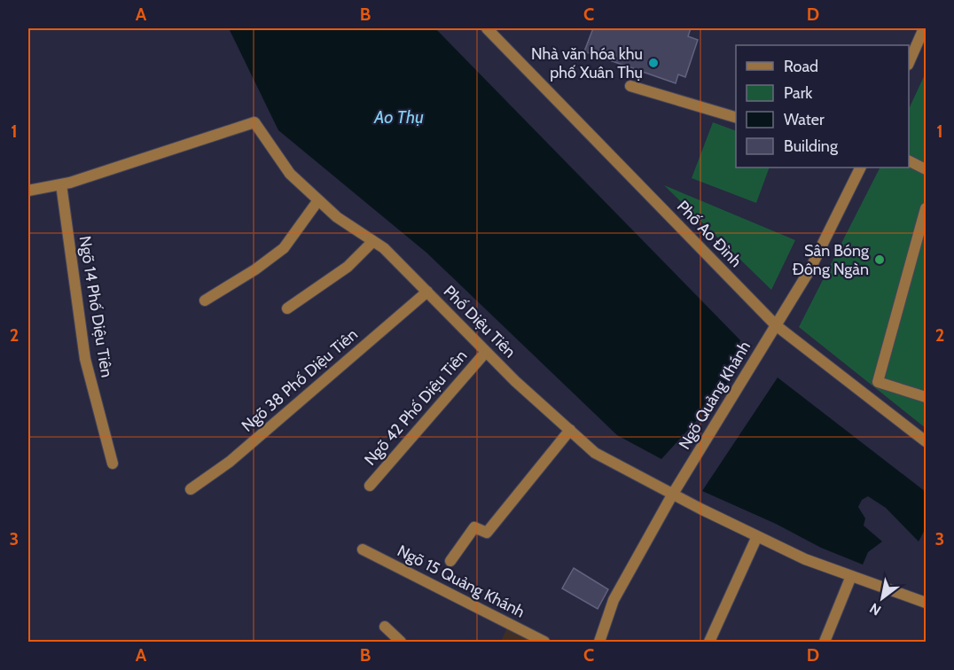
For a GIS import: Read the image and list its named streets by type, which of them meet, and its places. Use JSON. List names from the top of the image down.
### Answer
{
  "streets": {
    "street": [
      "Phố Ao Đình",
      "Ngõ 14 Phố Diệu Tiên",
      "Phố Diệu Tiên",
      "Ngõ 38 Phố Diệu Tiên",
      "Ngõ Quảng Khánh",
      "Ngõ 42 Phố Diệu Tiên",
      "Ngõ 15 Quảng Khánh"
    ]
  },
  "crossings": [
    ["Phố Ao Đình", "Ngõ Quảng Khánh"],
    ["Ngõ 14 Phố Diệu Tiên", "Phố Diệu Tiên"],
    ["Phố Diệu Tiên", "Ngõ 38 Phố Diệu Tiên"],
    ["Phố Diệu Tiên", "Ngõ Quảng Khánh"],
    ["Phố Diệu Tiên", "Ngõ 42 Phố Diệu Tiên"]
  ],
  "water": ["Ao Thụ"],
  "places": ["Nhà văn hóa khu phố Xuân Thụ", "Sân Bóng Đông Ngàn"],
  "legend": [
    "Road",
    "Park",
    "Water",
    "Building"
  ],
  "north": "bottom left",
  "grid": {
    "columns": [
      "A",
      "B",
      "C",
      "D"
    ],
    "rows": ["1", "2", "3"]
  }
}
